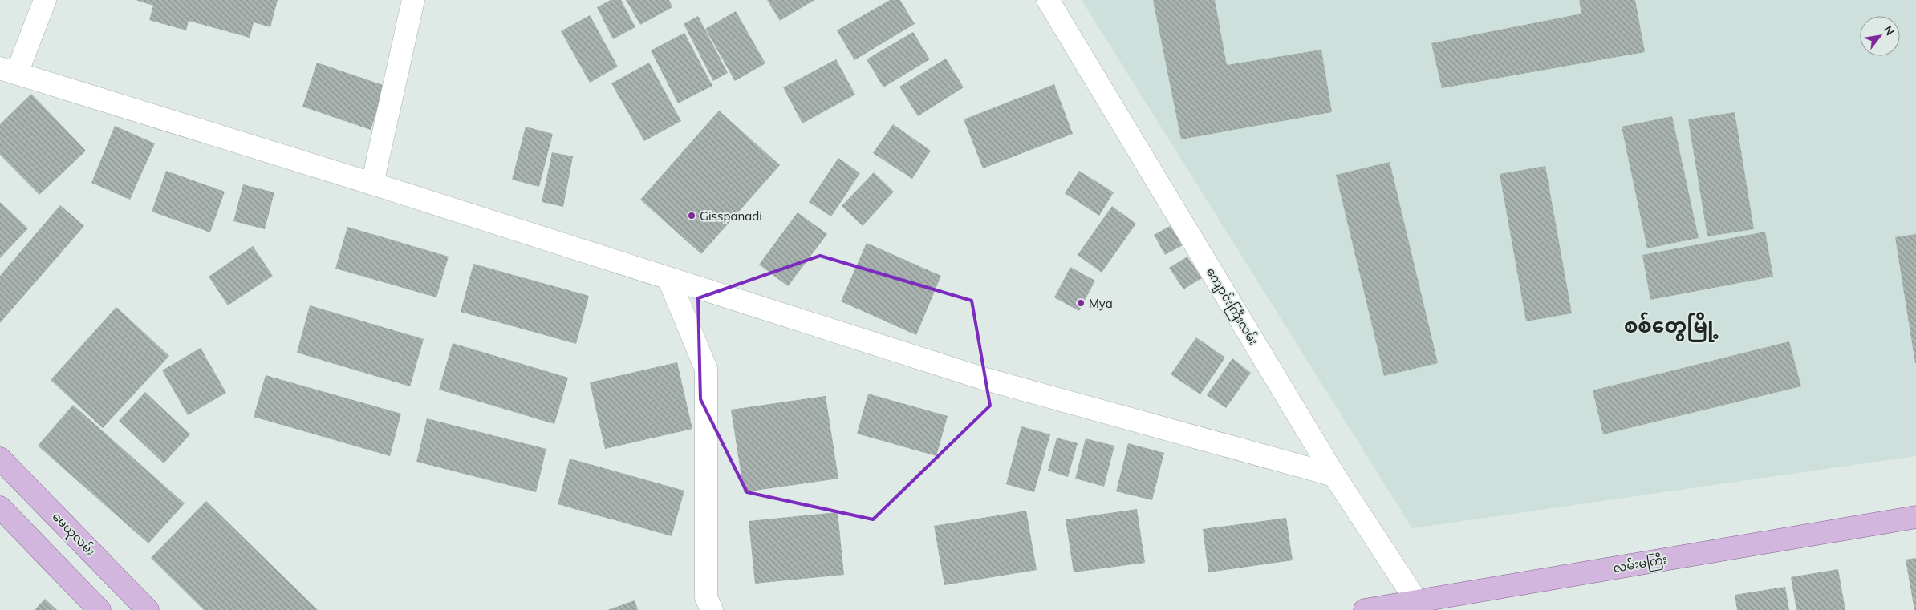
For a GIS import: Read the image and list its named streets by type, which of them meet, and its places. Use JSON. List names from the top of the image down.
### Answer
{
  "streets": {
    "main road": ["မေယုလမ်း", "လမ်းမကြီး"],
    "street": ["ကျောင်းကြီးလမ်း"]
  },
  "crossings": [
    ["ကျောင်းကြီးလမ်း", "လမ်းမကြီး"]
  ],
  "districts": ["စစ်တွေမြို့"],
  "places": ["Gisspanadi", "Mya"],
  "north": "top right"
}
